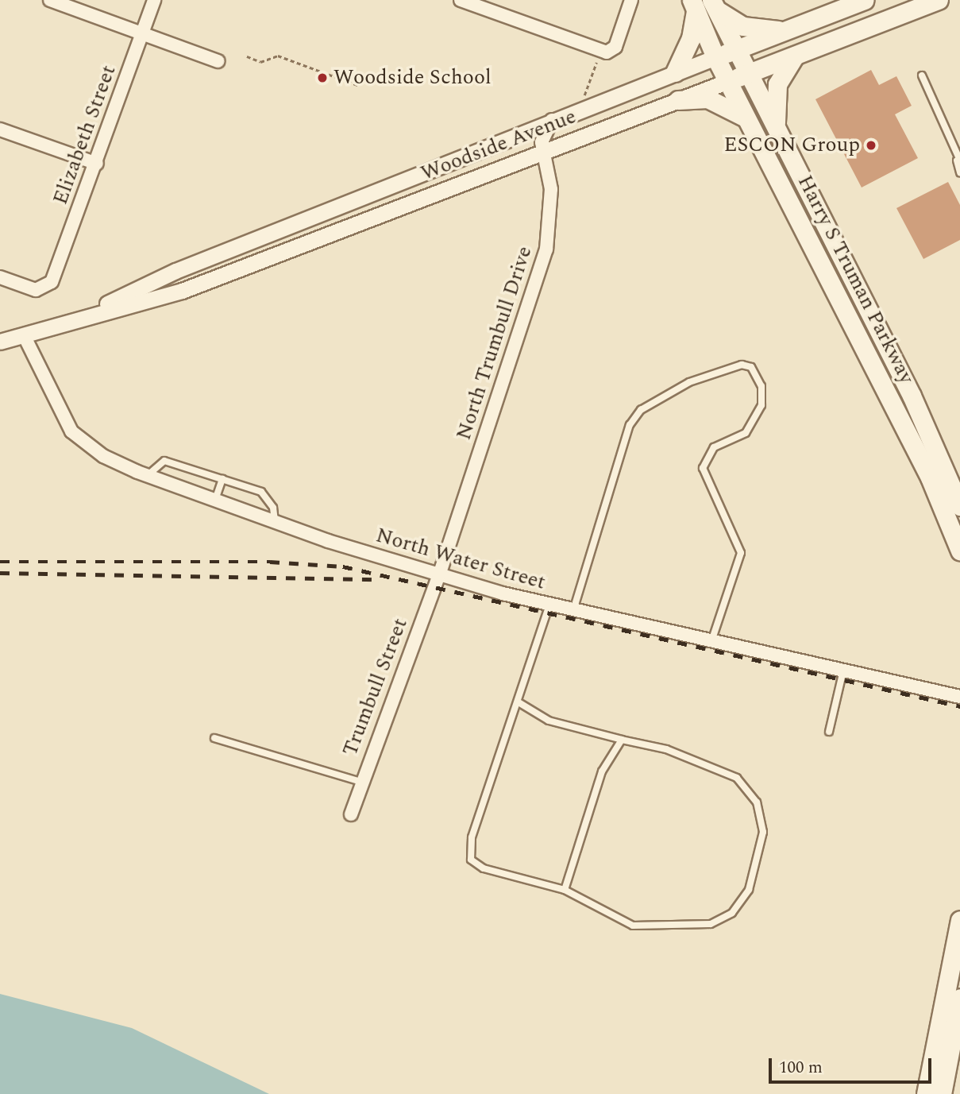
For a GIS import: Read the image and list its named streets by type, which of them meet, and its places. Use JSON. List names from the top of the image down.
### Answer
{
  "streets": {
    "main road": ["Woodside Avenue", "Harry S Truman Parkway"],
    "street": [
      "Elizabeth Street",
      "North Trumbull Drive",
      "North Water Street",
      "Trumbull Street"
    ]
  },
  "crossings": [
    ["Woodside Avenue", "Harry S Truman Parkway"],
    ["Woodside Avenue", "North Trumbull Drive"],
    ["Woodside Avenue", "North Water Street"],
    ["North Trumbull Drive", "North Water Street"],
    ["North Trumbull Drive", "Trumbull Street"],
    ["North Water Street", "Trumbull Street"]
  ],
  "places": ["Woodside School", "ESCON Group"],
  "scale_bar": "100 m"
}
